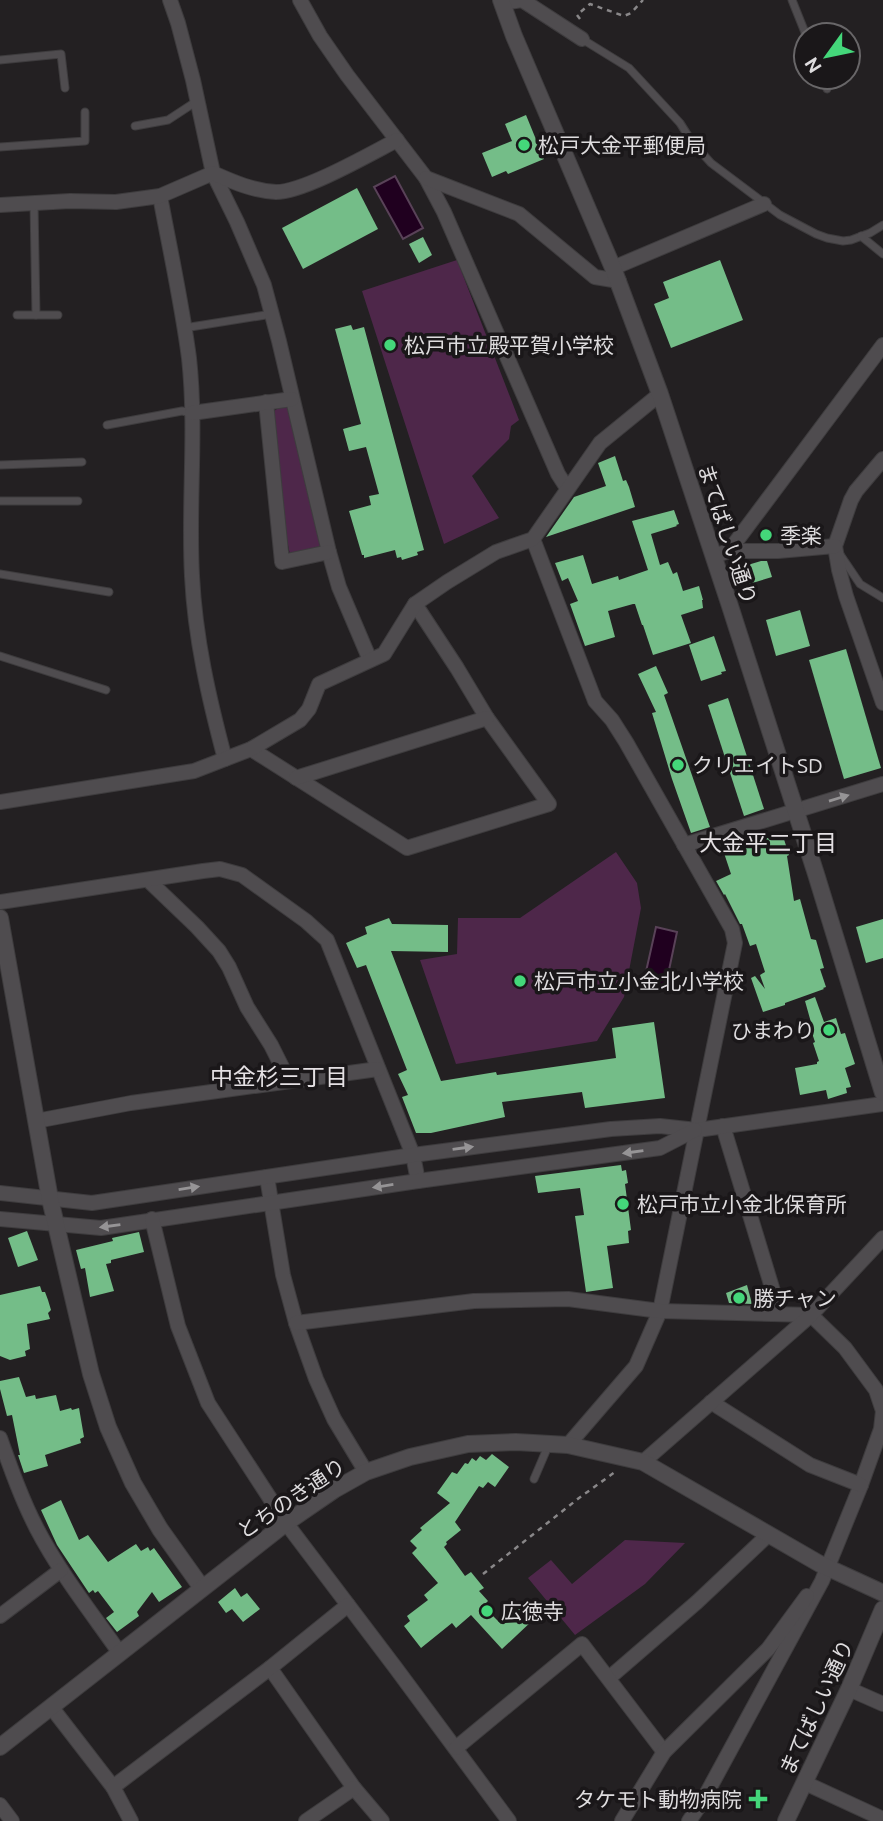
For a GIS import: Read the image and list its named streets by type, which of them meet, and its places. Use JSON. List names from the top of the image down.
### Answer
{
  "streets": {
    "street": ["まてばしい通り", "とちのき通り"]
  },
  "districts": ["大金平二丁目", "中金杉三丁目"],
  "places": {
    "other": [
      "松戸大金平郵便局",
      "松戸市立殿平賀小学校",
      "季楽",
      "クリエイトSD",
      "松戸市立小金北小学校",
      "ひまわり",
      "松戸市立小金北保育所",
      "勝チャン",
      "広徳寺"
    ],
    "health": ["タケモト動物病院"]
  },
  "north": "bottom left"
}
